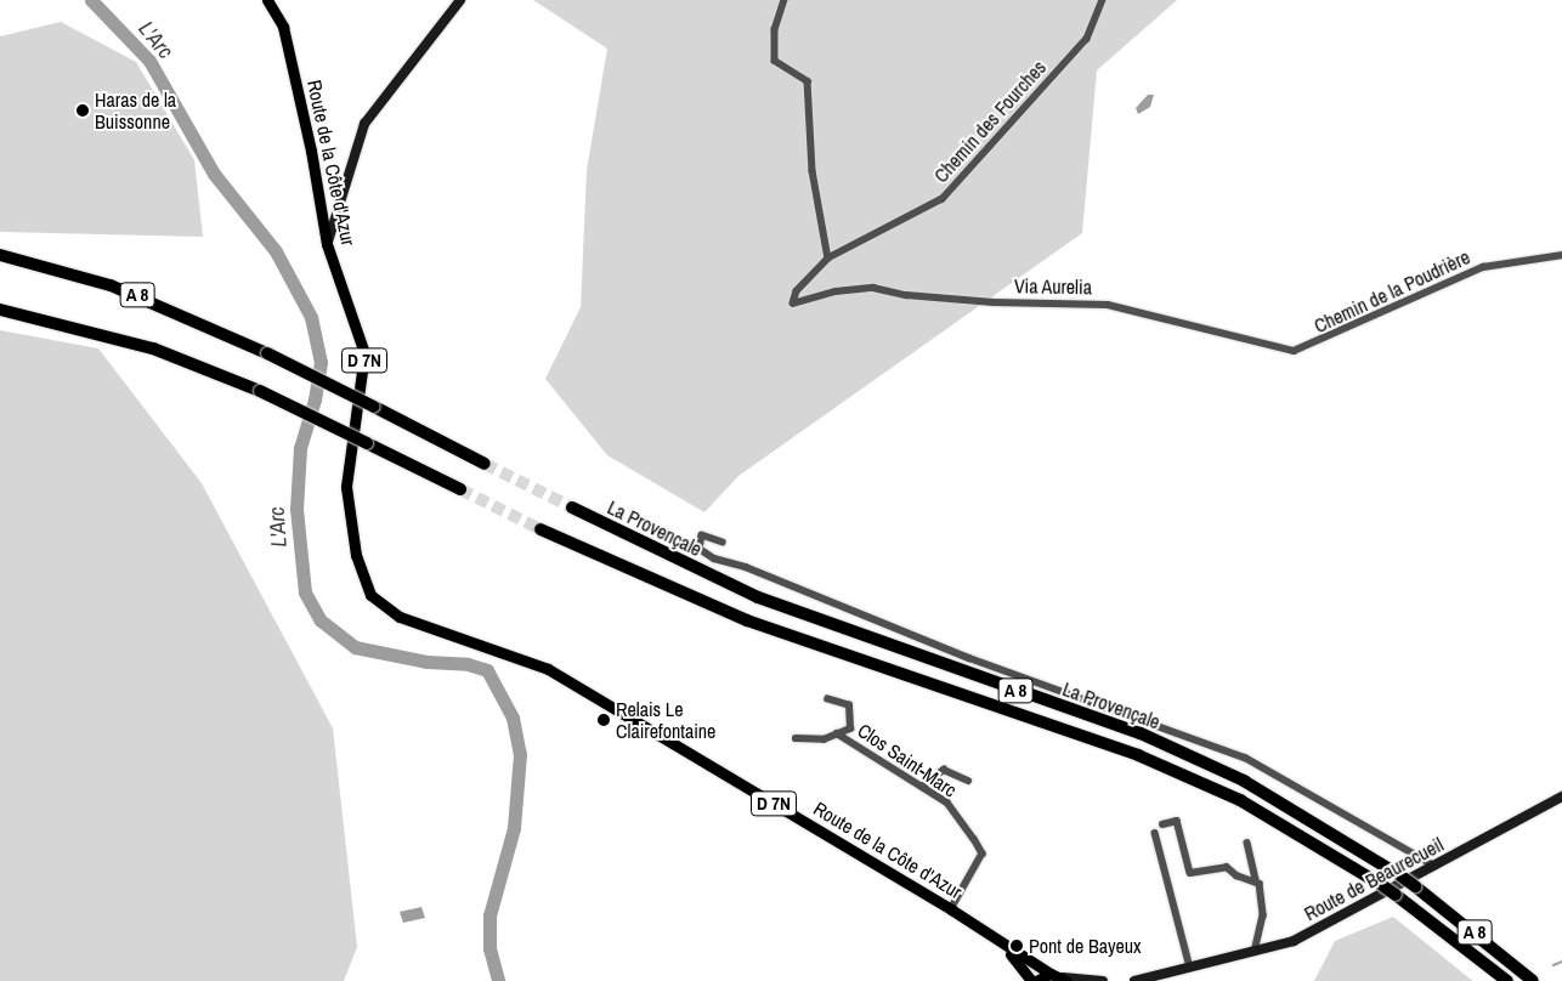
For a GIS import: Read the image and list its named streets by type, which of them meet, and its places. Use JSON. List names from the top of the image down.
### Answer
{
  "streets": {
    "highway": ["A 8", "La Provençale"],
    "main road": ["Route de la Côte d'Azur", "D 7N"],
    "street": [
      "Chemin des Fourches",
      "Via Aurelia",
      "Chemin de la Poudrière",
      "Clos Saint-Marc",
      "Route de Beaurecueil"
    ]
  },
  "crossings": [
    ["Chemin des Fourches", "Via Aurelia"],
    ["Route de la Côte d'Azur", "Clos Saint-Marc"],
    ["Via Aurelia", "Chemin de la Poudrière"]
  ],
  "water": ["L'Arc"],
  "places": ["Haras de la Buissonne", "Relais Le Clairefontaine", "Pont de Bayeux"]
}
